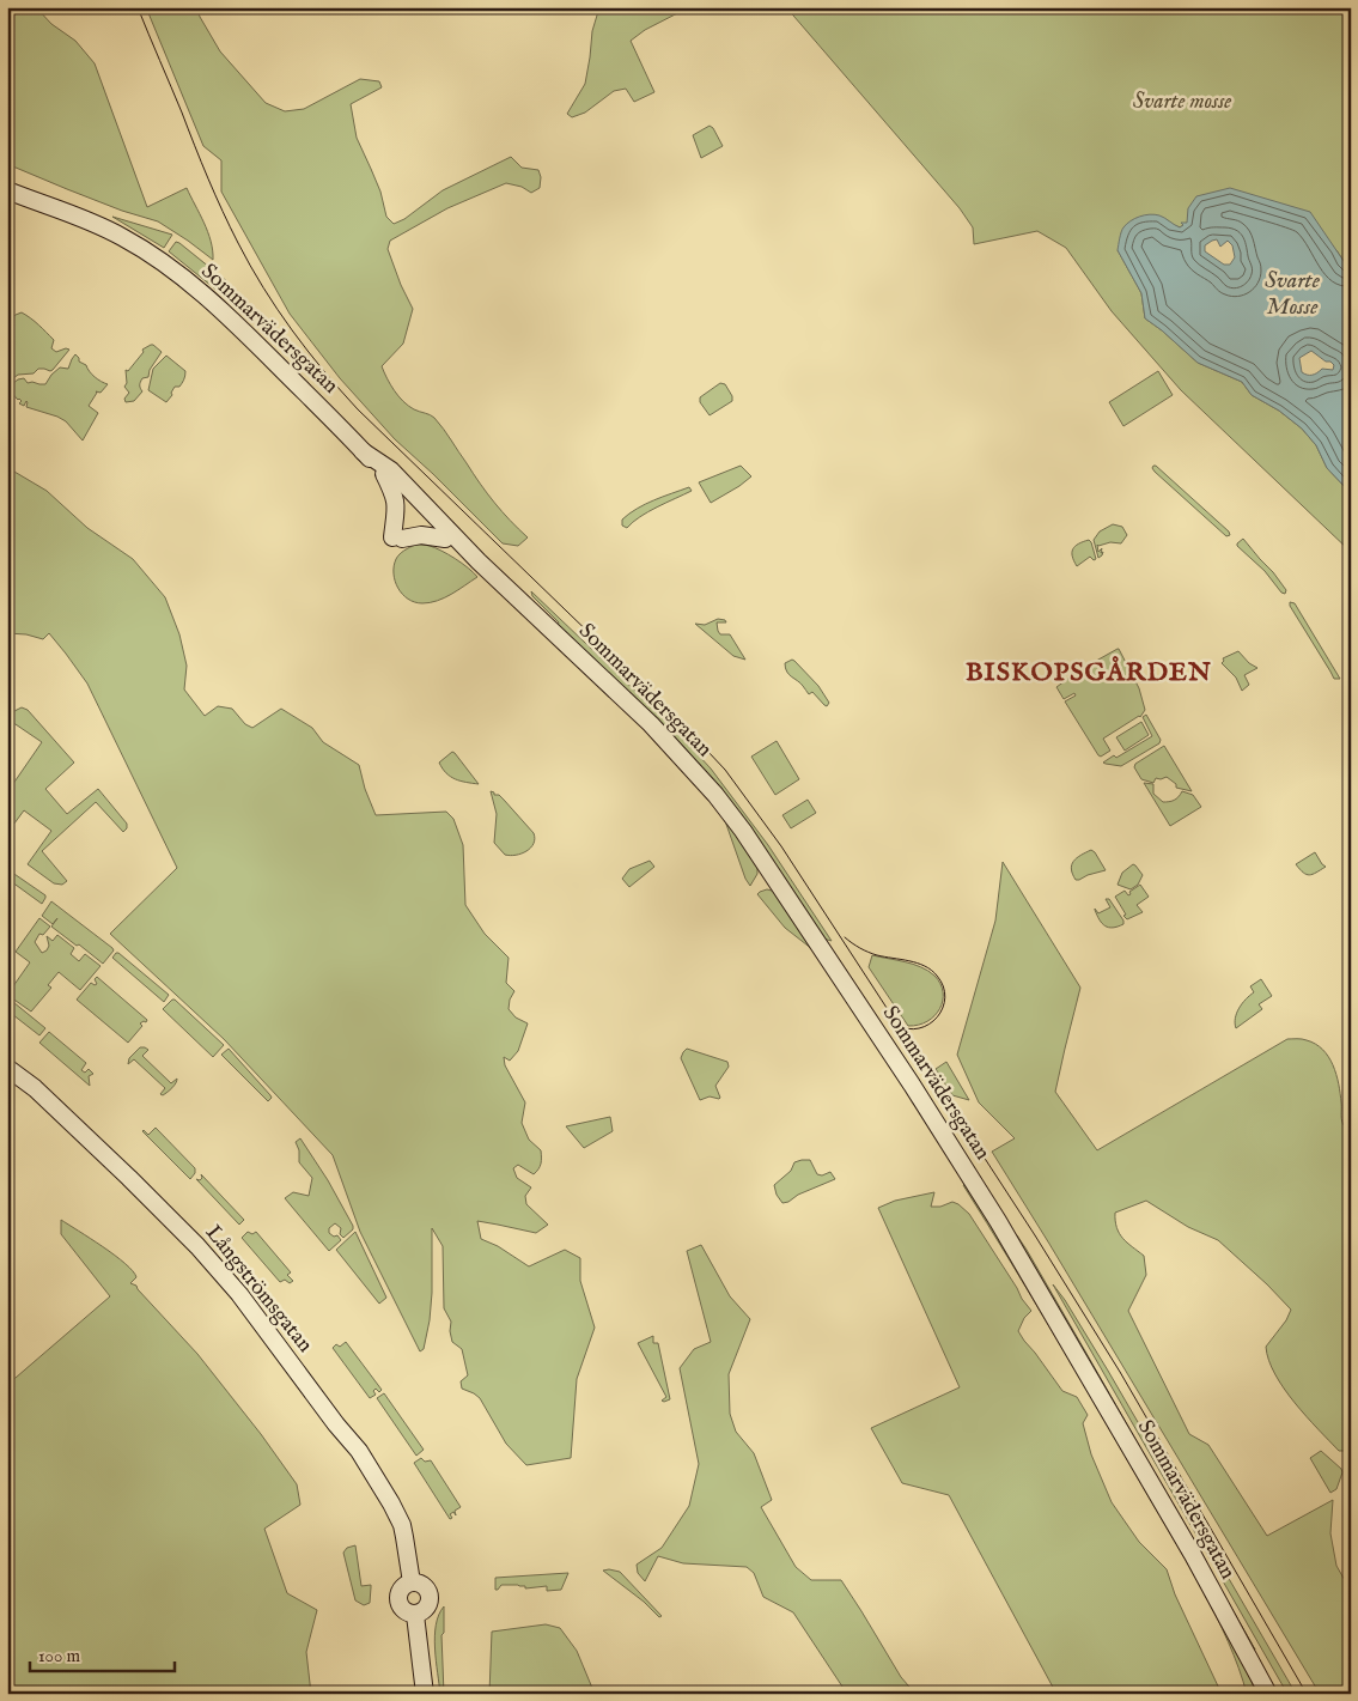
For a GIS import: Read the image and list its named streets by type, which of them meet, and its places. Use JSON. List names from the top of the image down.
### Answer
{
  "streets": {
    "street": ["Sommarvädersgatan", "Långströmsgatan"]
  },
  "districts": ["BISKOPSGÅRDEN"],
  "water": ["Svarte Mosse"],
  "parks": ["Svarte mosse"],
  "scale_bar": "100 m"
}
